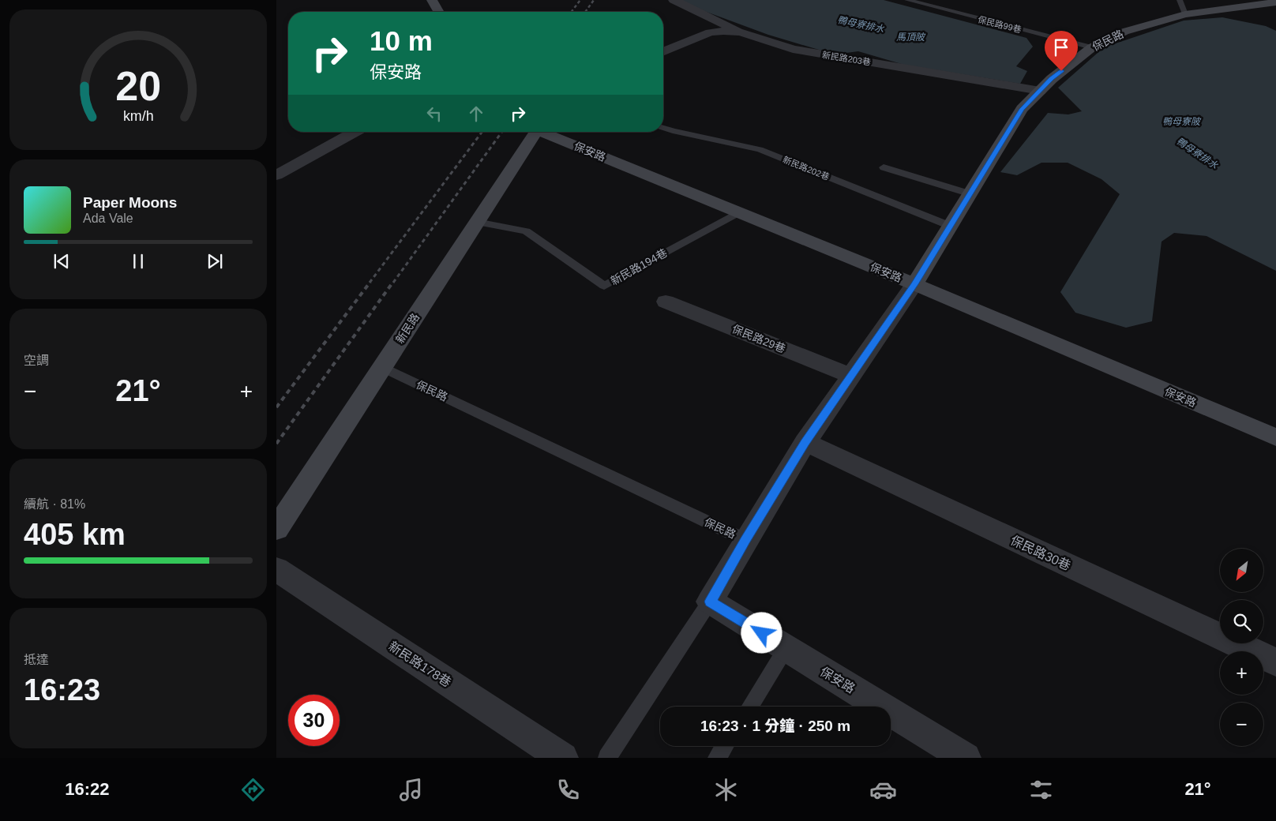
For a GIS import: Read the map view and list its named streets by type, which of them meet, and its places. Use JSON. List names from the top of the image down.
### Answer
{
  "streets": {
    "street": [
      "保民路",
      "新民路203巷",
      "保安路",
      "新民路",
      "保民路29巷",
      "保民路30巷",
      "新民路178巷"
    ],
    "lane": ["保民路99巷", "新民路202巷", "新民路194巷"]
  },
  "crossings": [
    ["保民路99巷", "保民路"],
    ["保民路", "新民路203巷"],
    ["保民路", "保安路"],
    ["保民路", "新民路202巷"],
    ["保民路", "新民路"],
    ["保民路", "保民路29巷"],
    ["保民路", "保民路30巷"],
    ["保安路", "新民路194巷"],
    ["新民路194巷", "新民路"]
  ],
  "water": ["鴨母寮排水", "馬頂陂", "鴨母寮陂"],
  "north": "bottom left",
  "page": {
    "turn": ["10 m", "保安路"],
    "song": ["Paper Moons", "Ada Vale"],
    "tile": [
      "空調",
      ["續航 · 81%", "405 km"],
      ["抵達", "16:23"]
    ],
    "heat": ["−", "21°", "+"],
    "map_buttons": ["+", "−"],
    "limit": "30",
    "trip": "16:23 · 1 分鐘 · 250 m",
    "tabs": ["16:22", "21°"],
    "gauge": ["20", "km/h"]
  }
}
